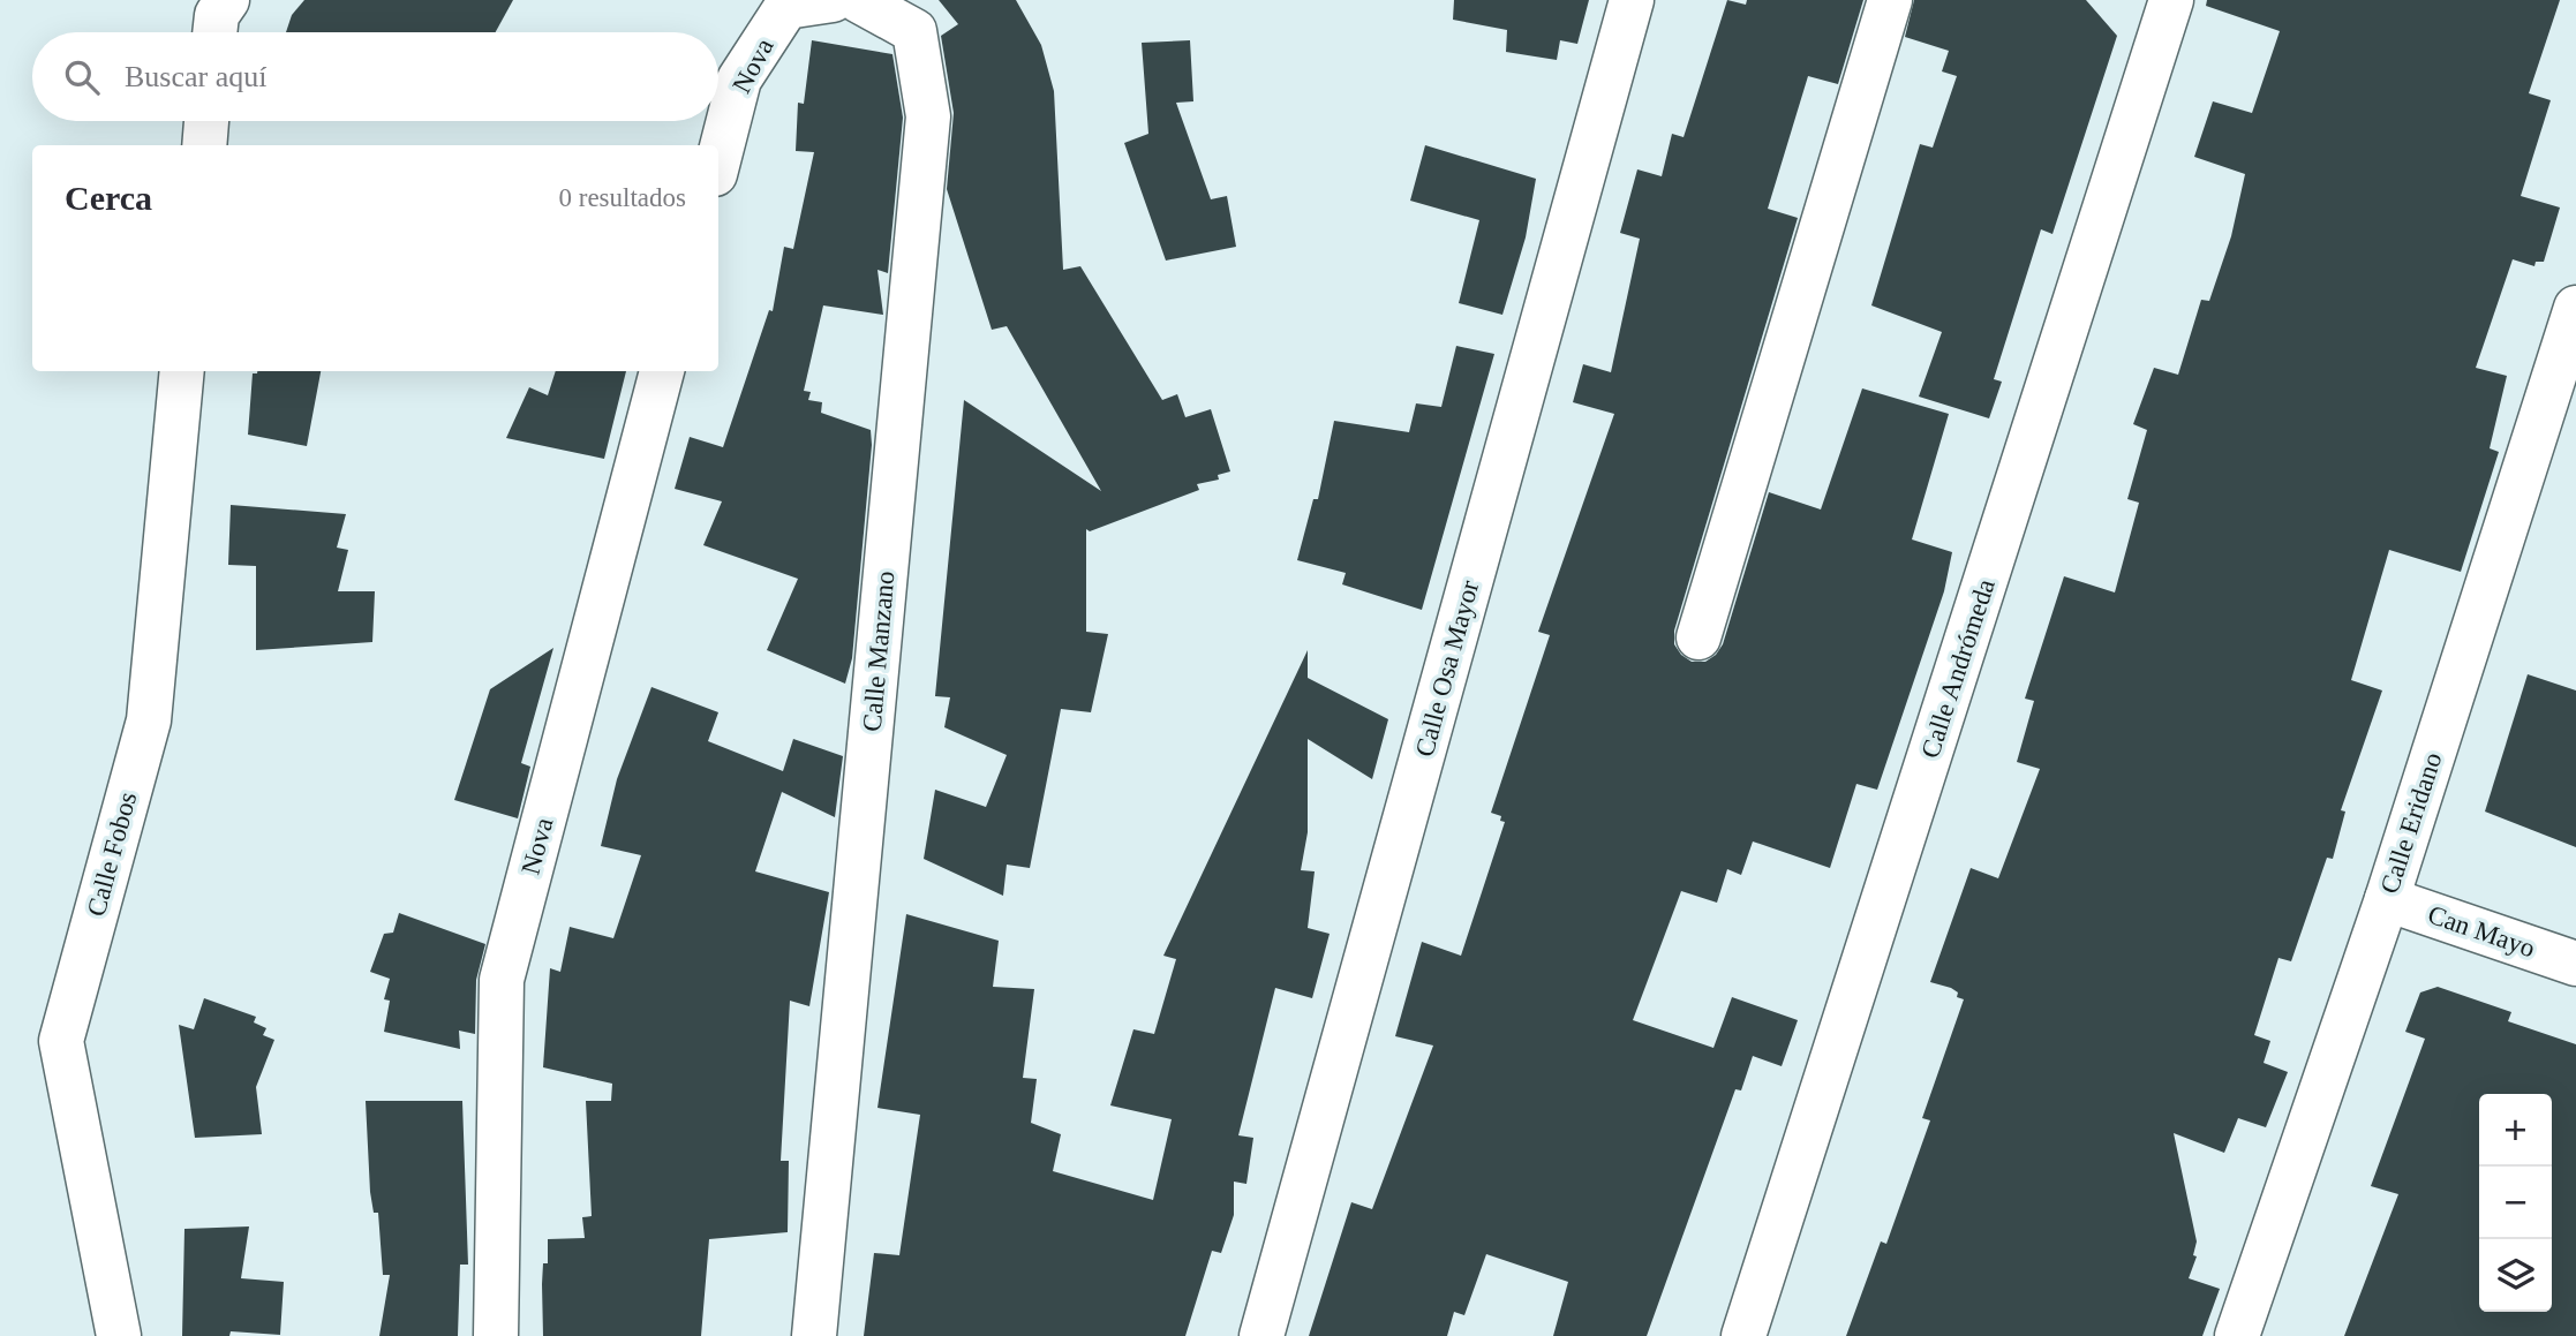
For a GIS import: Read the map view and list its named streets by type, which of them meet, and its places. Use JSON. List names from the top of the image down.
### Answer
{
  "streets": {
    "street": [
      "Nova",
      "Calle Manzano",
      "Calle Osa Mayor",
      "Calle Andrómeda",
      "Calle Eridano",
      "Calle Fobos",
      "Can Mayo"
    ]
  },
  "crossings": [
    ["Calle Eridano", "Can Mayo"]
  ],
  "page": {
    "search": "Buscar aquí",
    "heading": ["Cerca", "0 resultados"],
    "map_buttons": ["+", "−"]
  }
}
